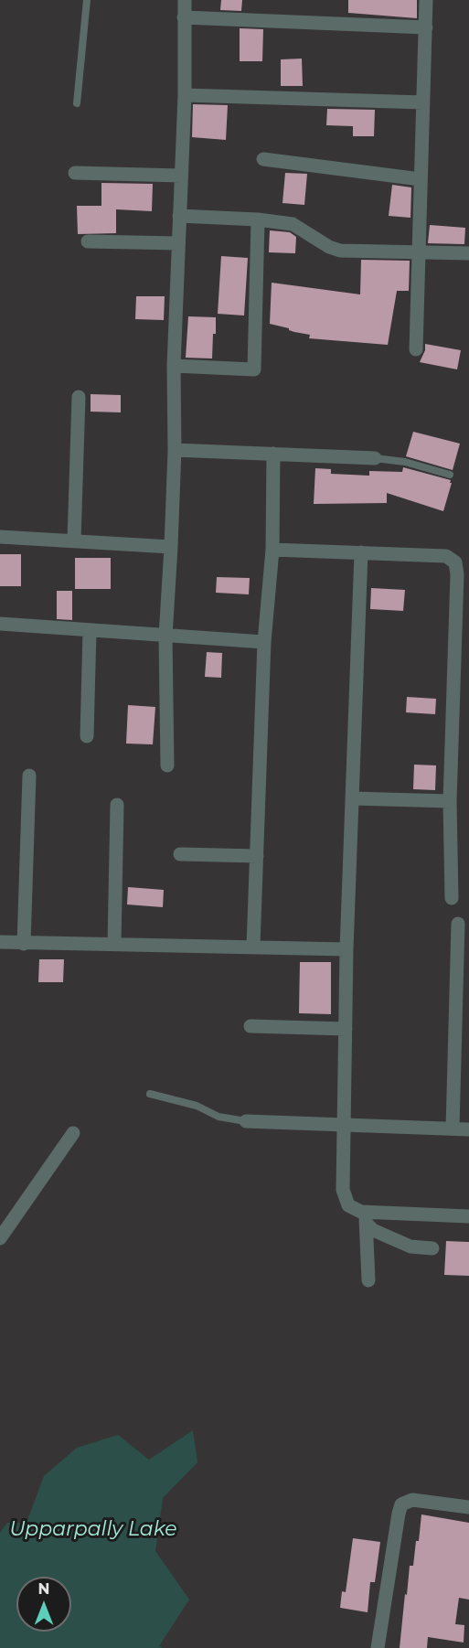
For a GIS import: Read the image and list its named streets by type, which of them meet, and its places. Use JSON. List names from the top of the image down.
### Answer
{
  "water": ["Upparpally Lake"],
  "north": "top"
}
